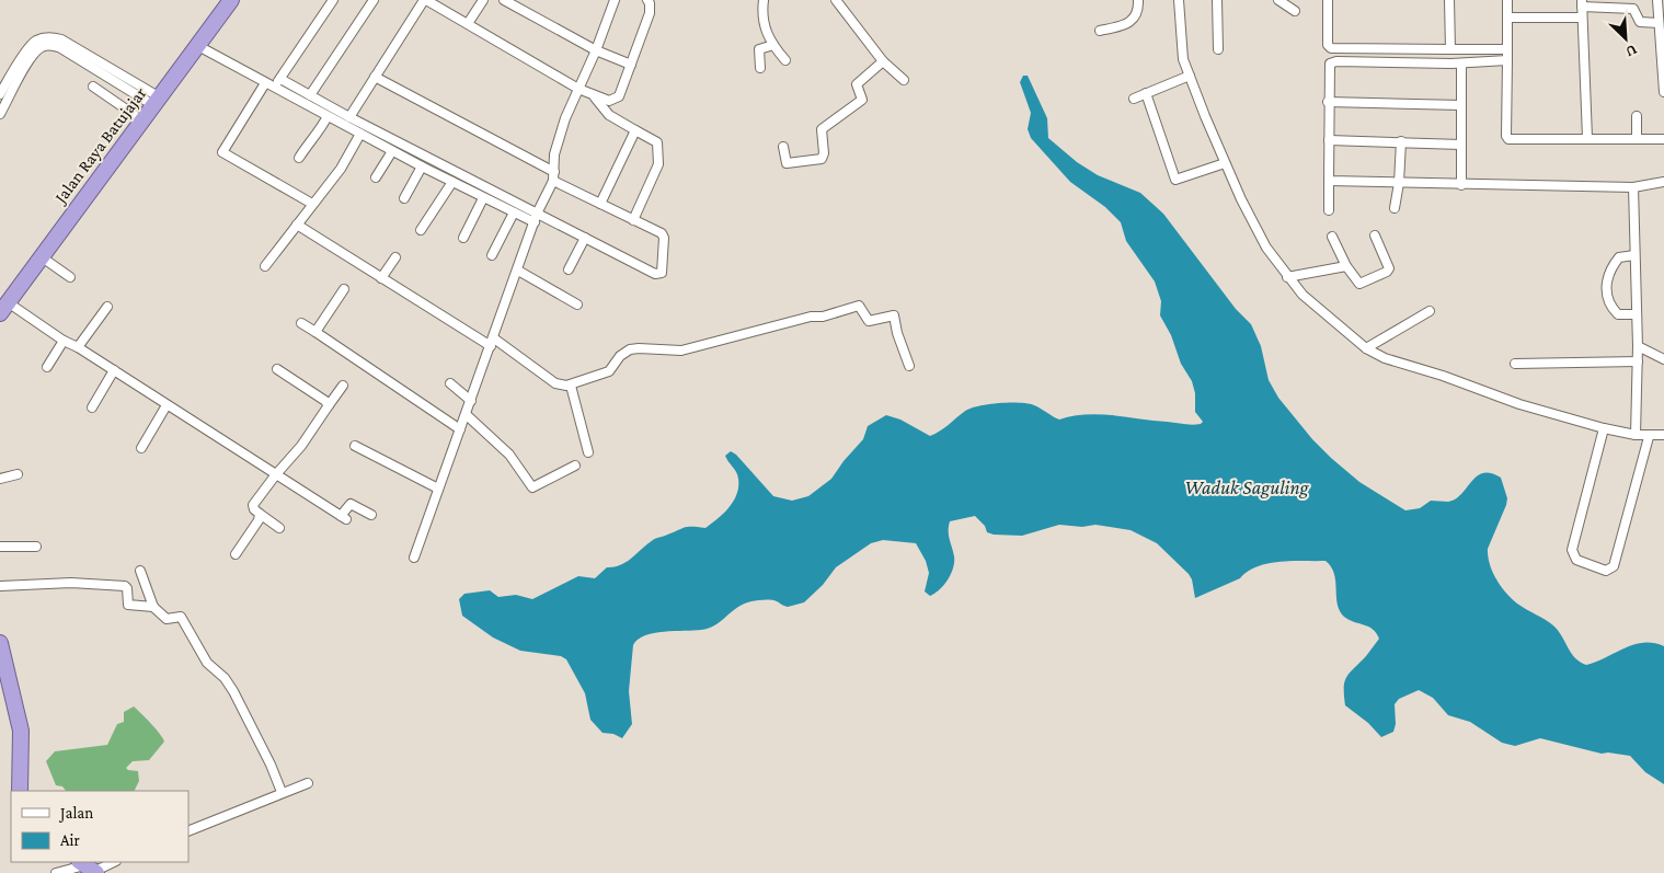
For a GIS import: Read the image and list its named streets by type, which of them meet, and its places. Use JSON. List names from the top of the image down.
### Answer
{
  "streets": {
    "highway": ["Jalan Raya Batujajar"]
  },
  "water": ["Waduk Saguling"],
  "legend": ["Jalan", "Air"],
  "north": "bottom right"
}
